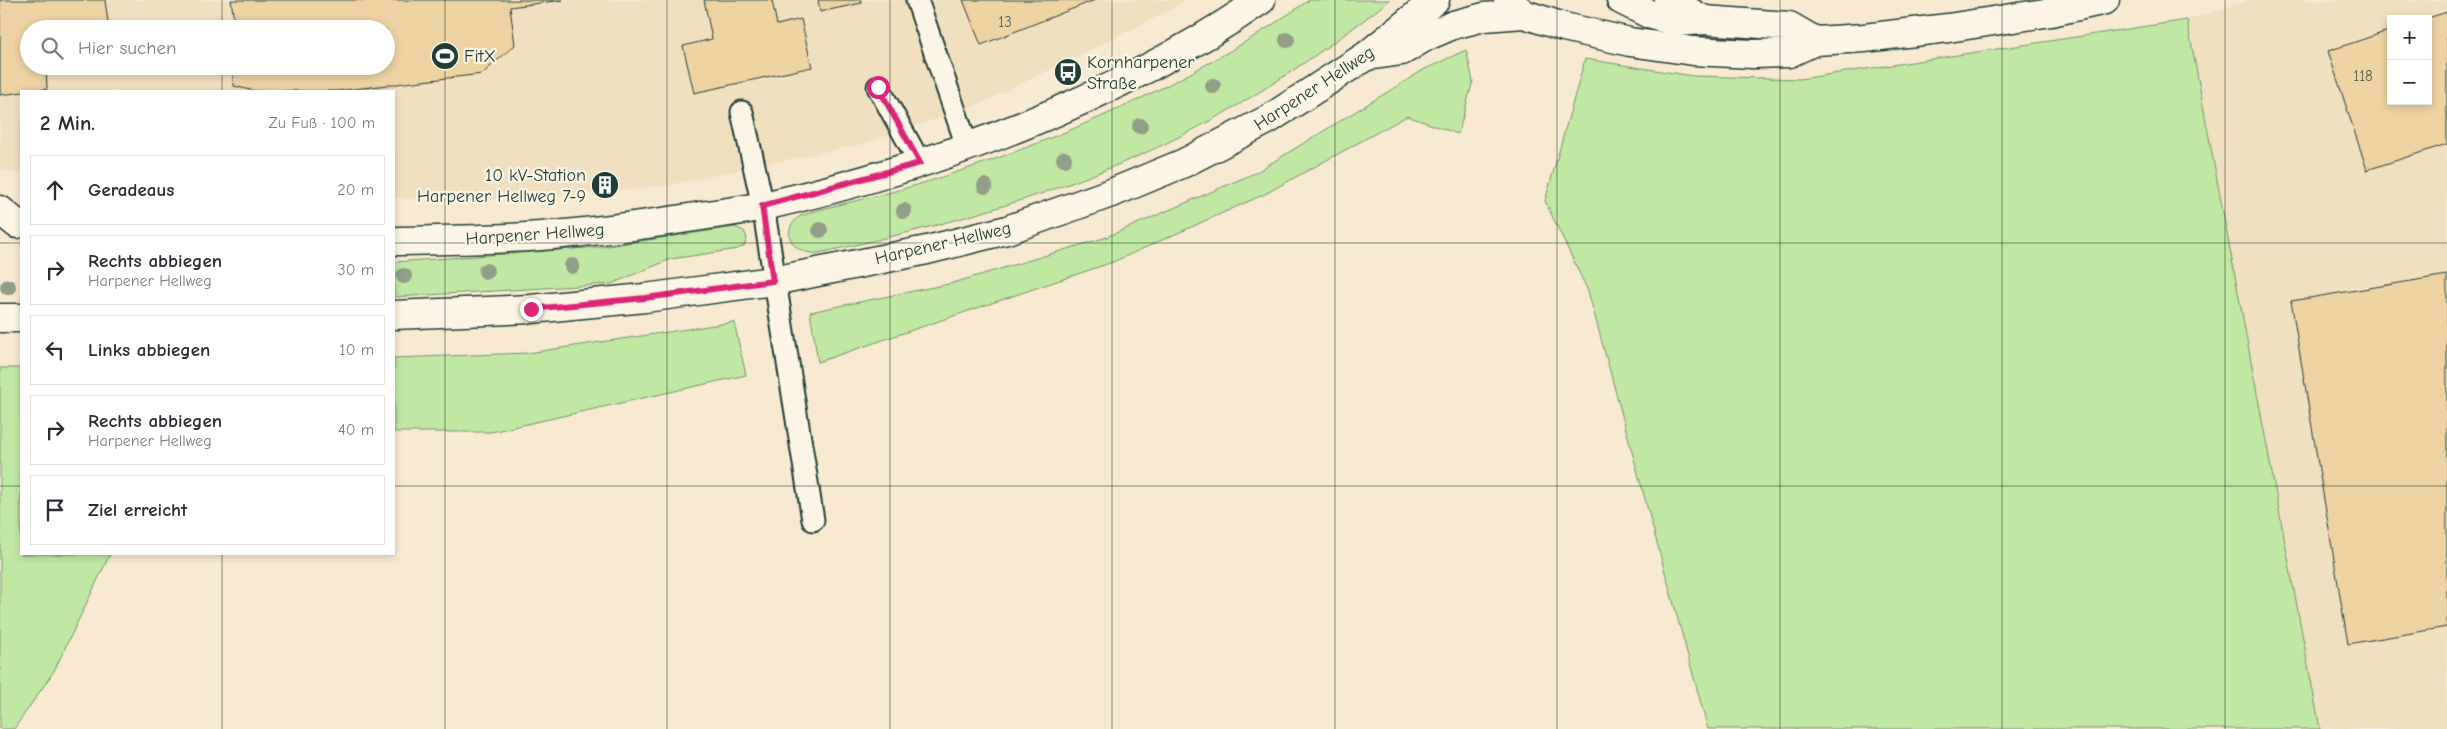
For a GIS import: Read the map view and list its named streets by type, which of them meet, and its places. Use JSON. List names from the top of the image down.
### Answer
{
  "streets": {
    "main road": ["Harpener Hellweg"]
  },
  "places": {
    "sports": ["FitX"],
    "bus stop": ["Kornharpener Straße"],
    "building": ["10 kV-Station Harpener Hellweg 7-9"]
  },
  "house_numbers": ["13", "118"],
  "page": {
    "map_buttons": ["+", "−"],
    "search": "Hier suchen",
    "heading": ["2 Min.", "Zu Fuß · 100 m"],
    "list": [
      ["Geradeaus", "20 m"],
      ["Rechts abbiegen", "Harpener Hellweg", "30 m"],
      ["Links abbiegen", "10 m"],
      ["Rechts abbiegen", "Harpener Hellweg", "40 m"],
      "Ziel erreicht"
    ]
  }
}
